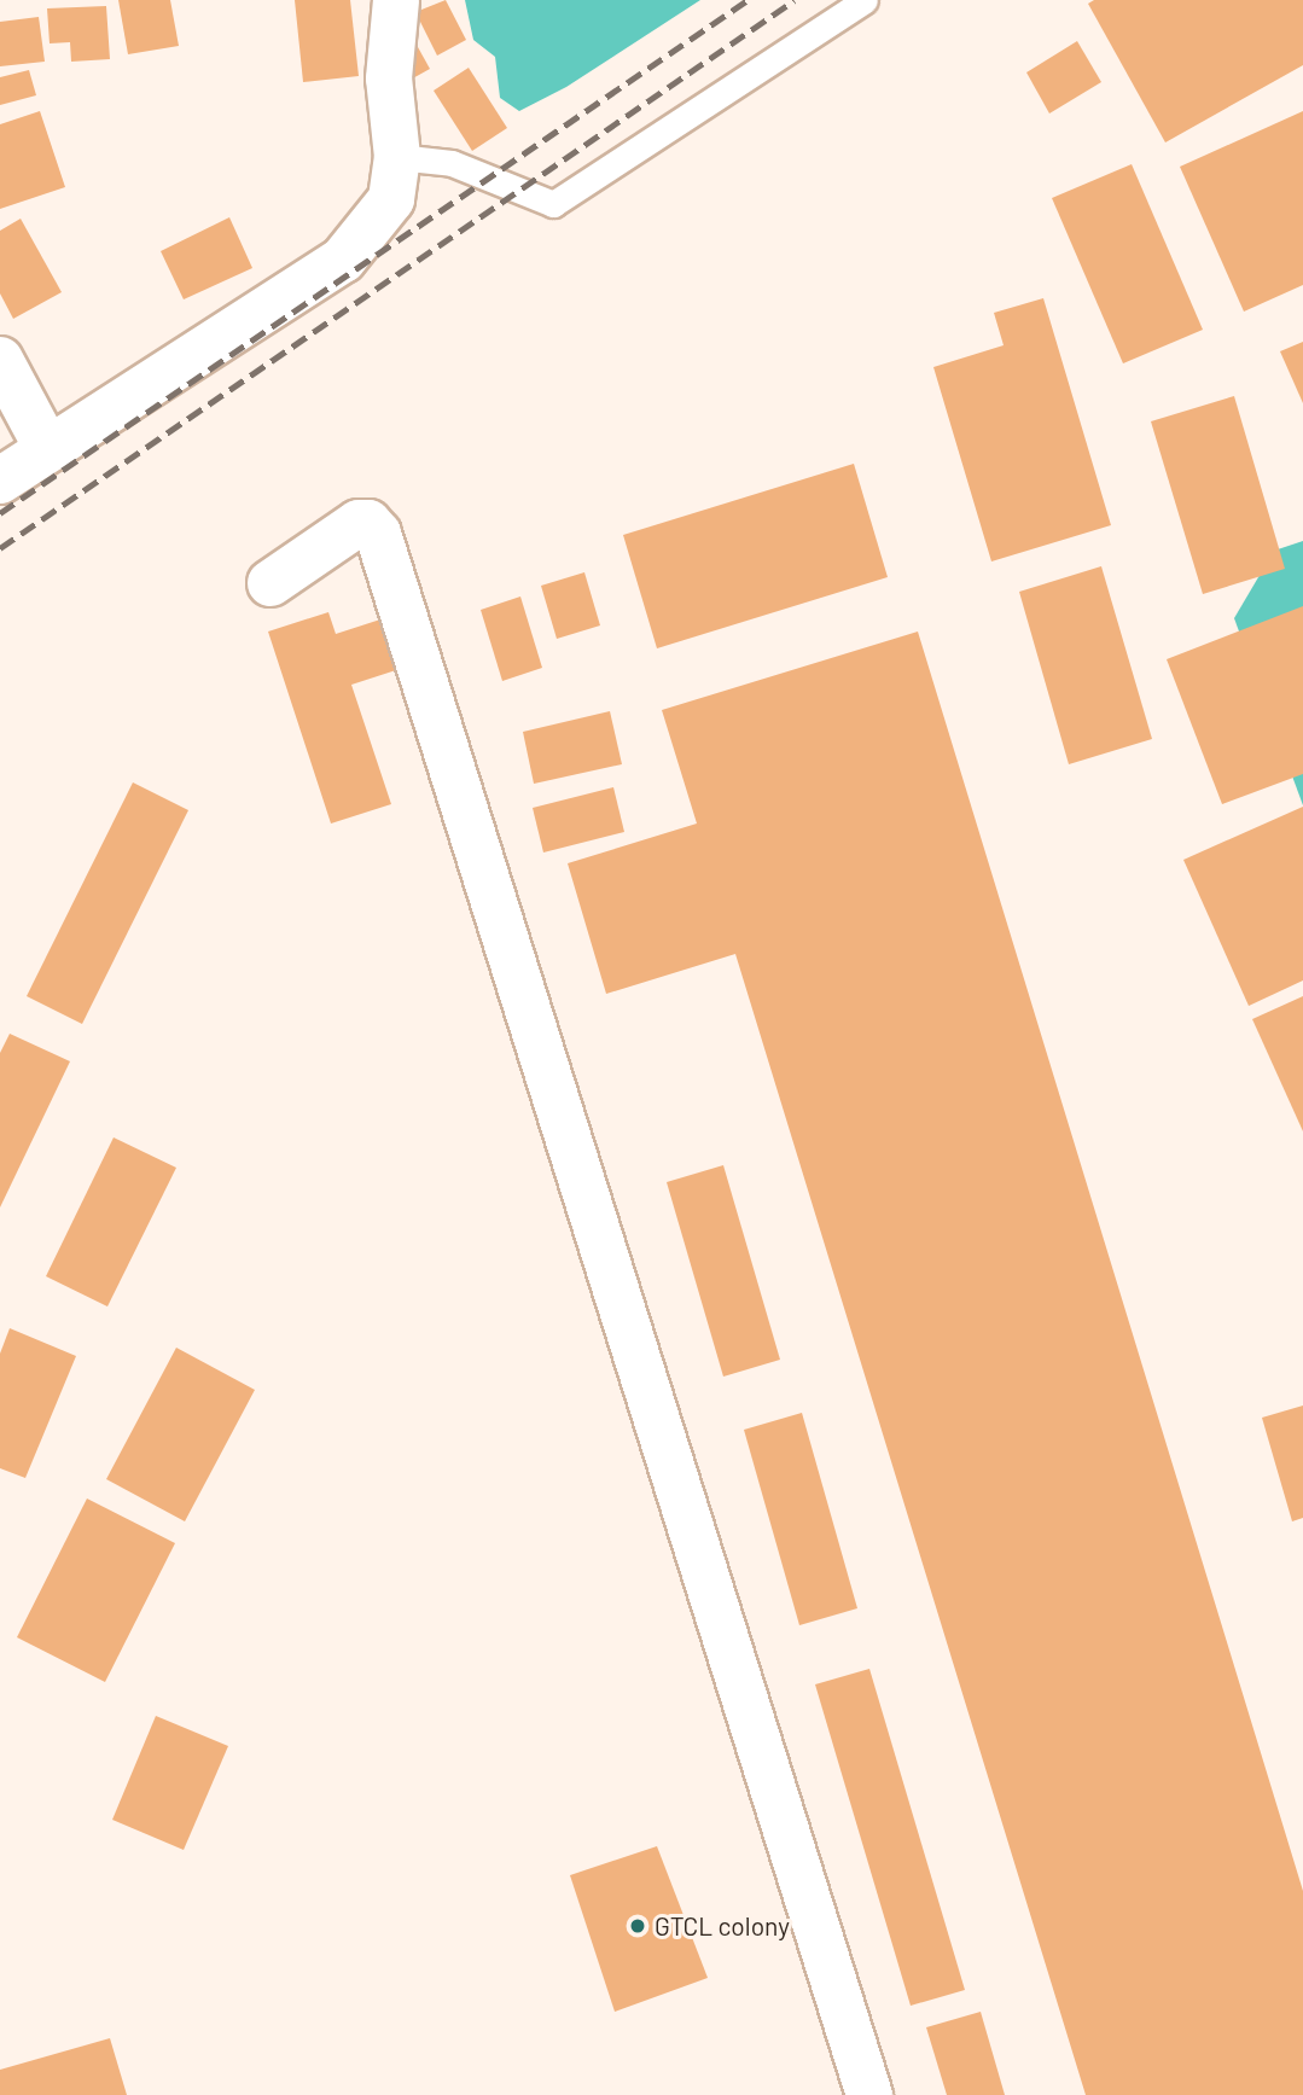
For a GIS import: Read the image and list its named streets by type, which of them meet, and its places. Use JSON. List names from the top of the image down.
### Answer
{
  "places": ["GTCL colony"]
}
